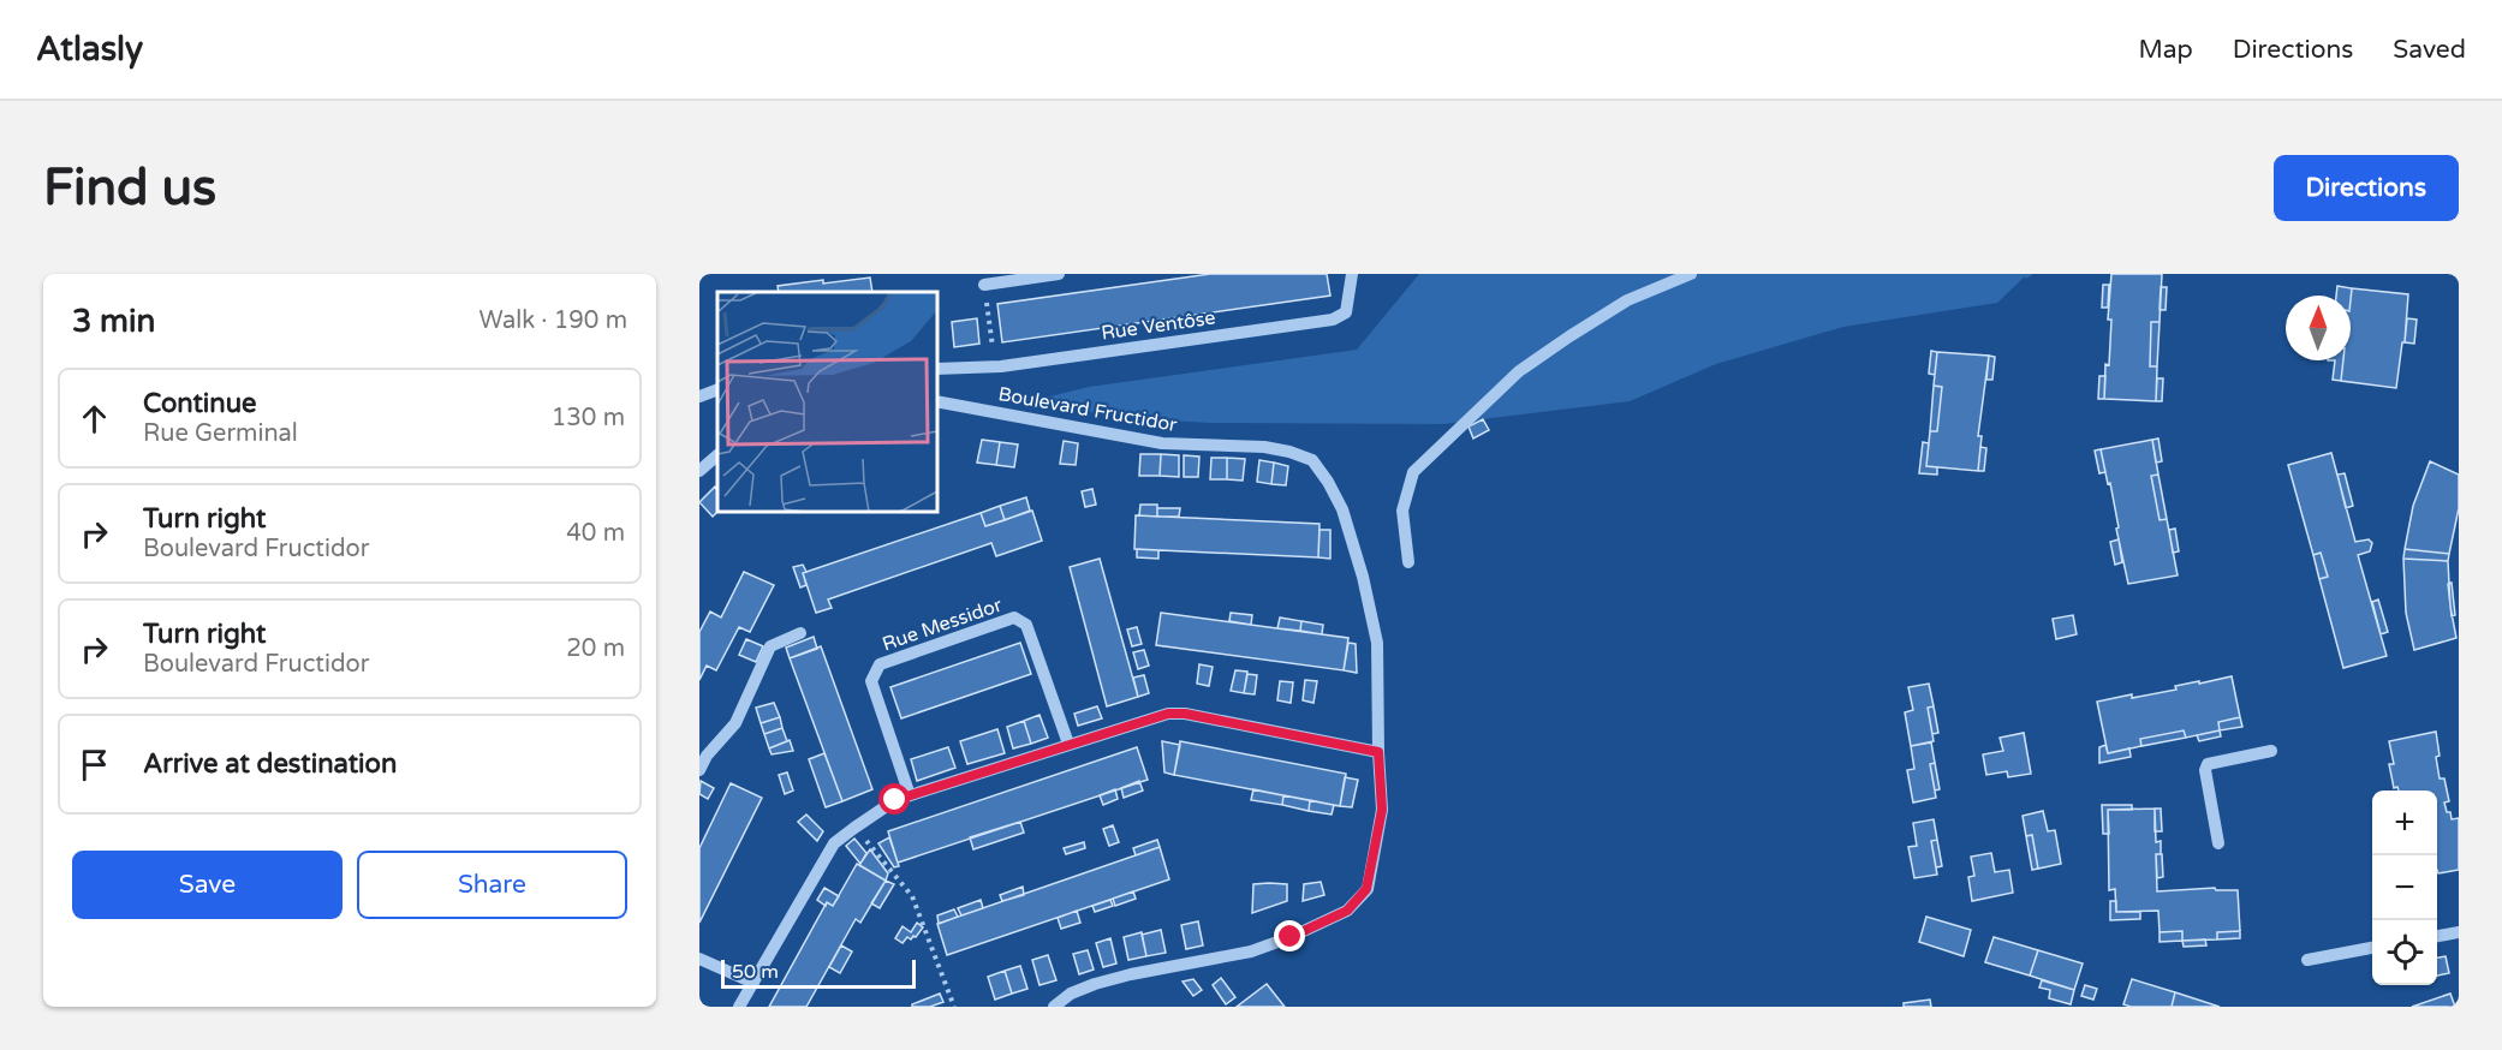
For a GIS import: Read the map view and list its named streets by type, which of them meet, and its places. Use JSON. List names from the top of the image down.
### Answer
{
  "streets": {
    "street": ["Rue Ventôse", "Boulevard Fructidor", "Rue Messidor"]
  },
  "scale_bar": "50 m",
  "north": "top",
  "page": {
    "header": "Atlasly",
    "nav": ["Map", "Directions", "Saved"],
    "buttons": [
      "Directions",
      ["Save", "Share"]
    ],
    "title": "Find us",
    "heading": ["3 min", "Walk · 190 m"],
    "list": [
      ["Continue", "Rue Germinal", "130 m"],
      ["Turn right", "Boulevard Fructidor", "40 m"],
      ["Turn right", "Boulevard Fructidor", "20 m"],
      "Arrive at destination"
    ],
    "map_buttons": ["+", "−"],
    "scale": "50 m"
  }
}
